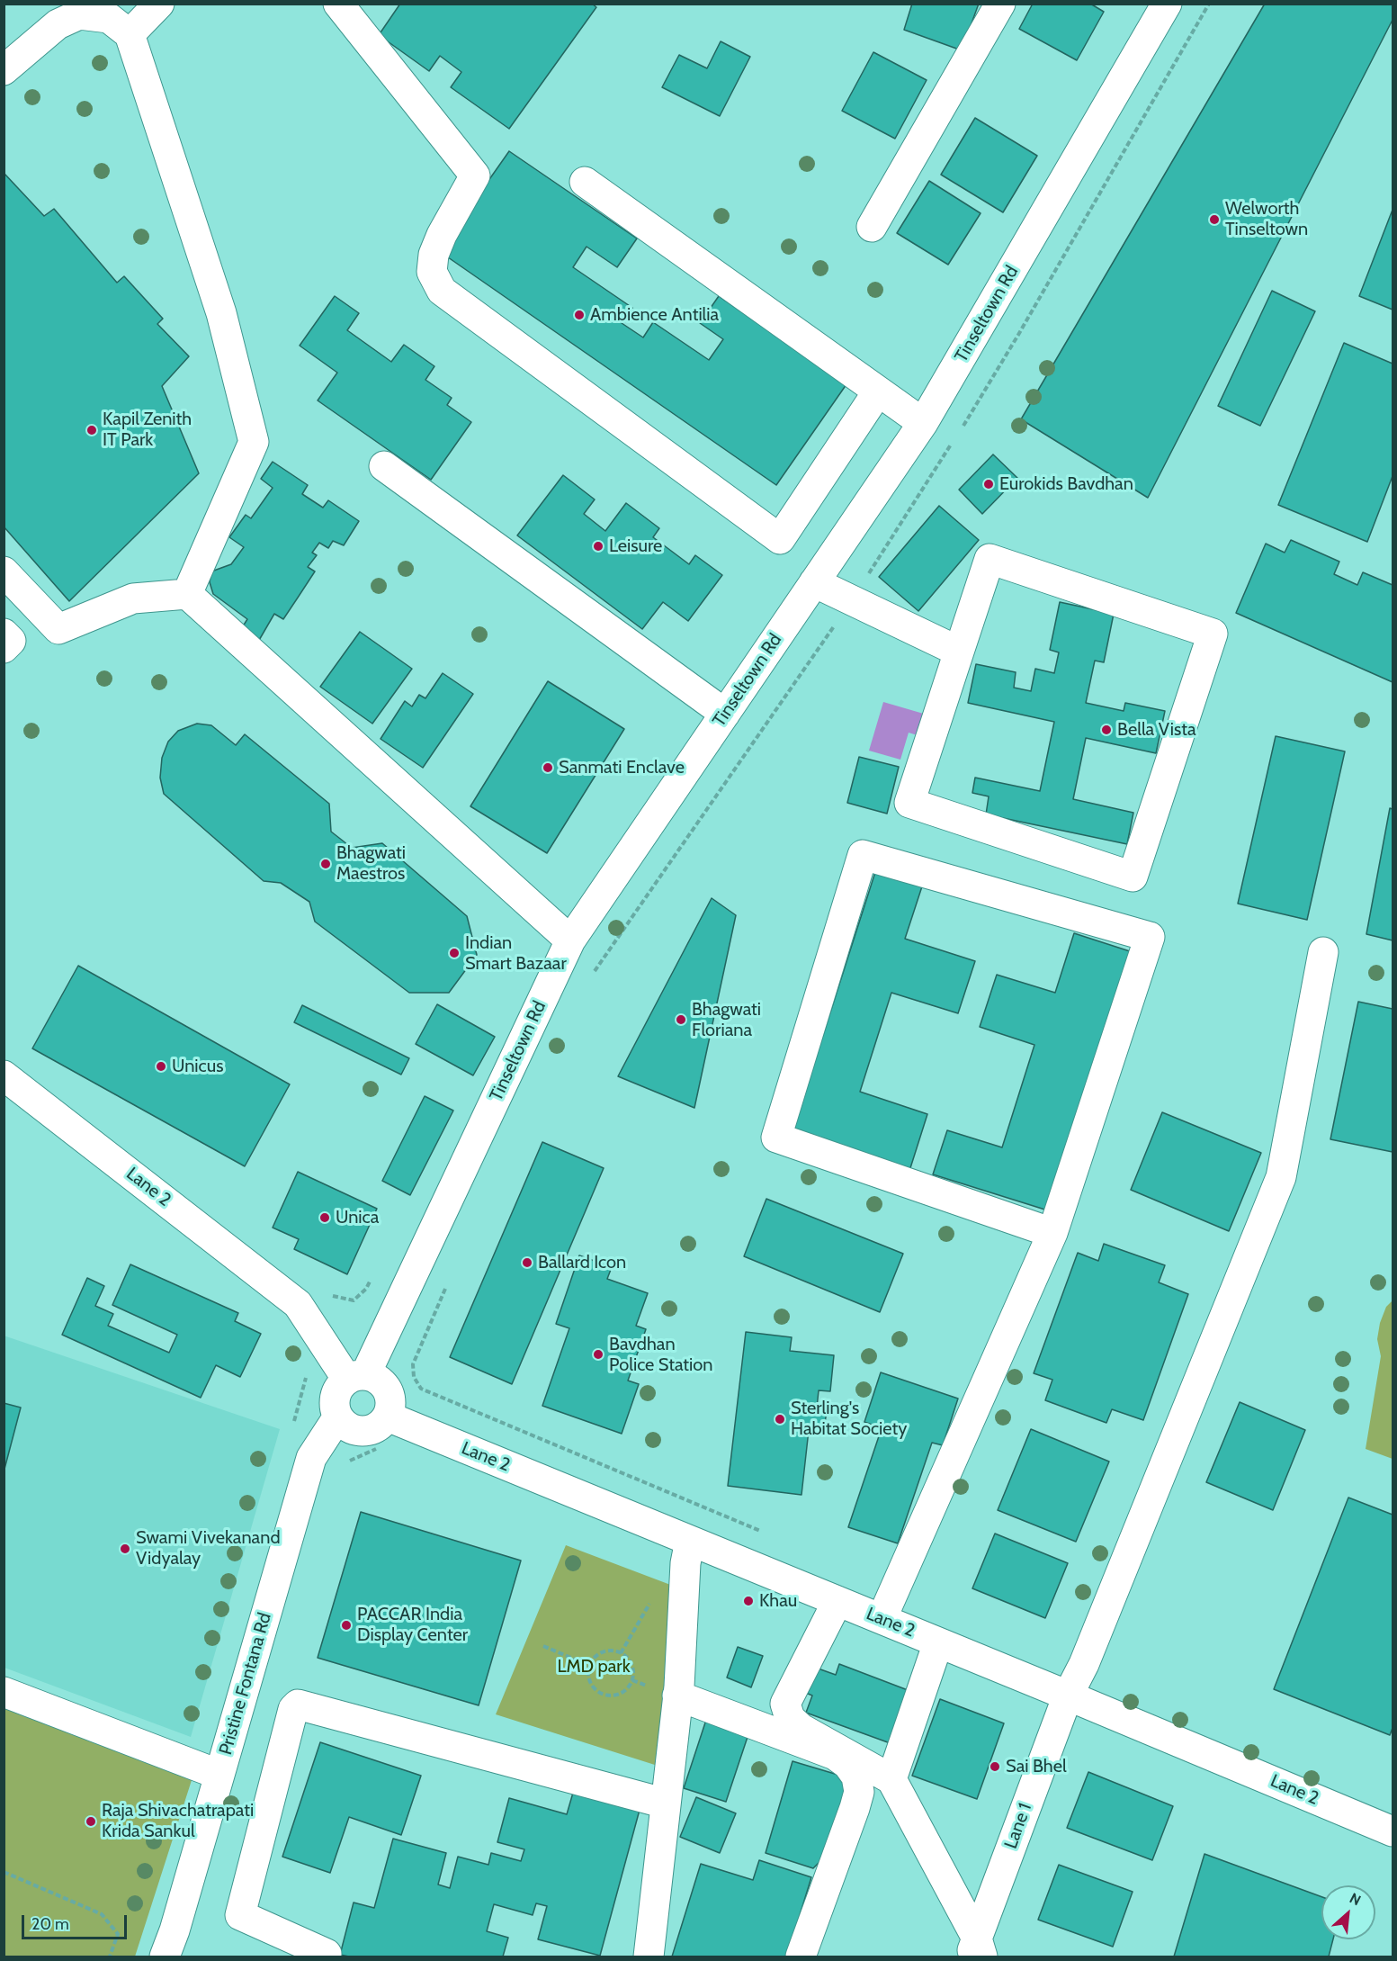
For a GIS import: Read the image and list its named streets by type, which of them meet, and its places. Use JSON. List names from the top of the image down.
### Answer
{
  "streets": {
    "street": [
      "Tinseltown Rd",
      "Lane 2",
      "Pristine Fontana Rd",
      "Lane 1"
    ]
  },
  "crossings": [
    ["Tinseltown Rd", "Lane 2"],
    ["Tinseltown Rd", "Pristine Fontana Rd"],
    ["Lane 2", "Pristine Fontana Rd"],
    ["Lane 2", "Lane 1"]
  ],
  "parks": ["LMD park"],
  "places": [
    "Welworth Tinseltown",
    "Ambience Antilia",
    "Kapil Zenith IT Park",
    "Eurokids Bavdhan",
    "Leisure",
    "Bella Vista",
    "Sanmati Enclave",
    "Bhagwati Maestros",
    "Indian Smart Bazaar",
    "Bhagwati Floriana",
    "Unicus",
    "Unica",
    "Ballard Icon",
    "Bavdhan Police Station",
    "Sterling's Habitat Society",
    "Swami Vivekanand Vidyalay",
    "Khau",
    "PACCAR India Display Center",
    "Sai Bhel",
    "Raja Shivachatrapati Krida Sankul"
  ],
  "scale_bar": "20 m",
  "north": "top right"
}
